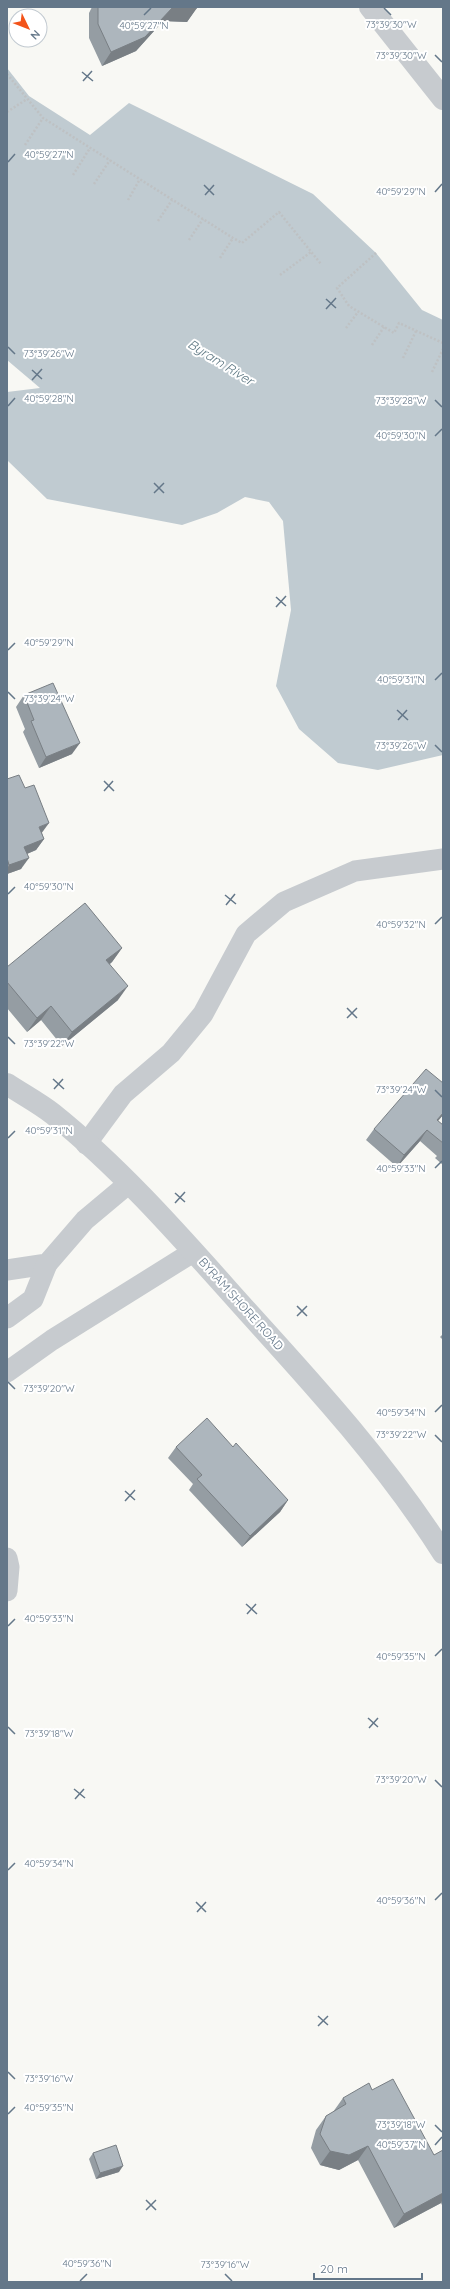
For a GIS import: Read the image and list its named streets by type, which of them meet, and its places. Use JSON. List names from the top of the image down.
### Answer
{
  "streets": {
    "street": ["BYRAM SHORE ROAD"]
  },
  "water": ["Byram River"],
  "scale_bar": "20 m",
  "north": "bottom right",
  "coordinates": [
    "73°39'30\"W",
    "40°59'27\"N",
    "40°59'29\"N",
    "73°39'26\"W",
    "40°59'28\"N",
    "73°39'28\"W",
    "40°59'30\"N",
    "40°59'31\"N",
    "73°39'24\"W",
    "40°59'32\"N",
    "73°39'22\"W",
    "40°59'33\"N",
    "73°39'20\"W",
    "40°59'34\"N",
    "40°59'35\"N",
    "73°39'18\"W",
    "40°59'36\"N",
    "73°39'16\"W",
    "40°59'37\"N"
  ]
}
